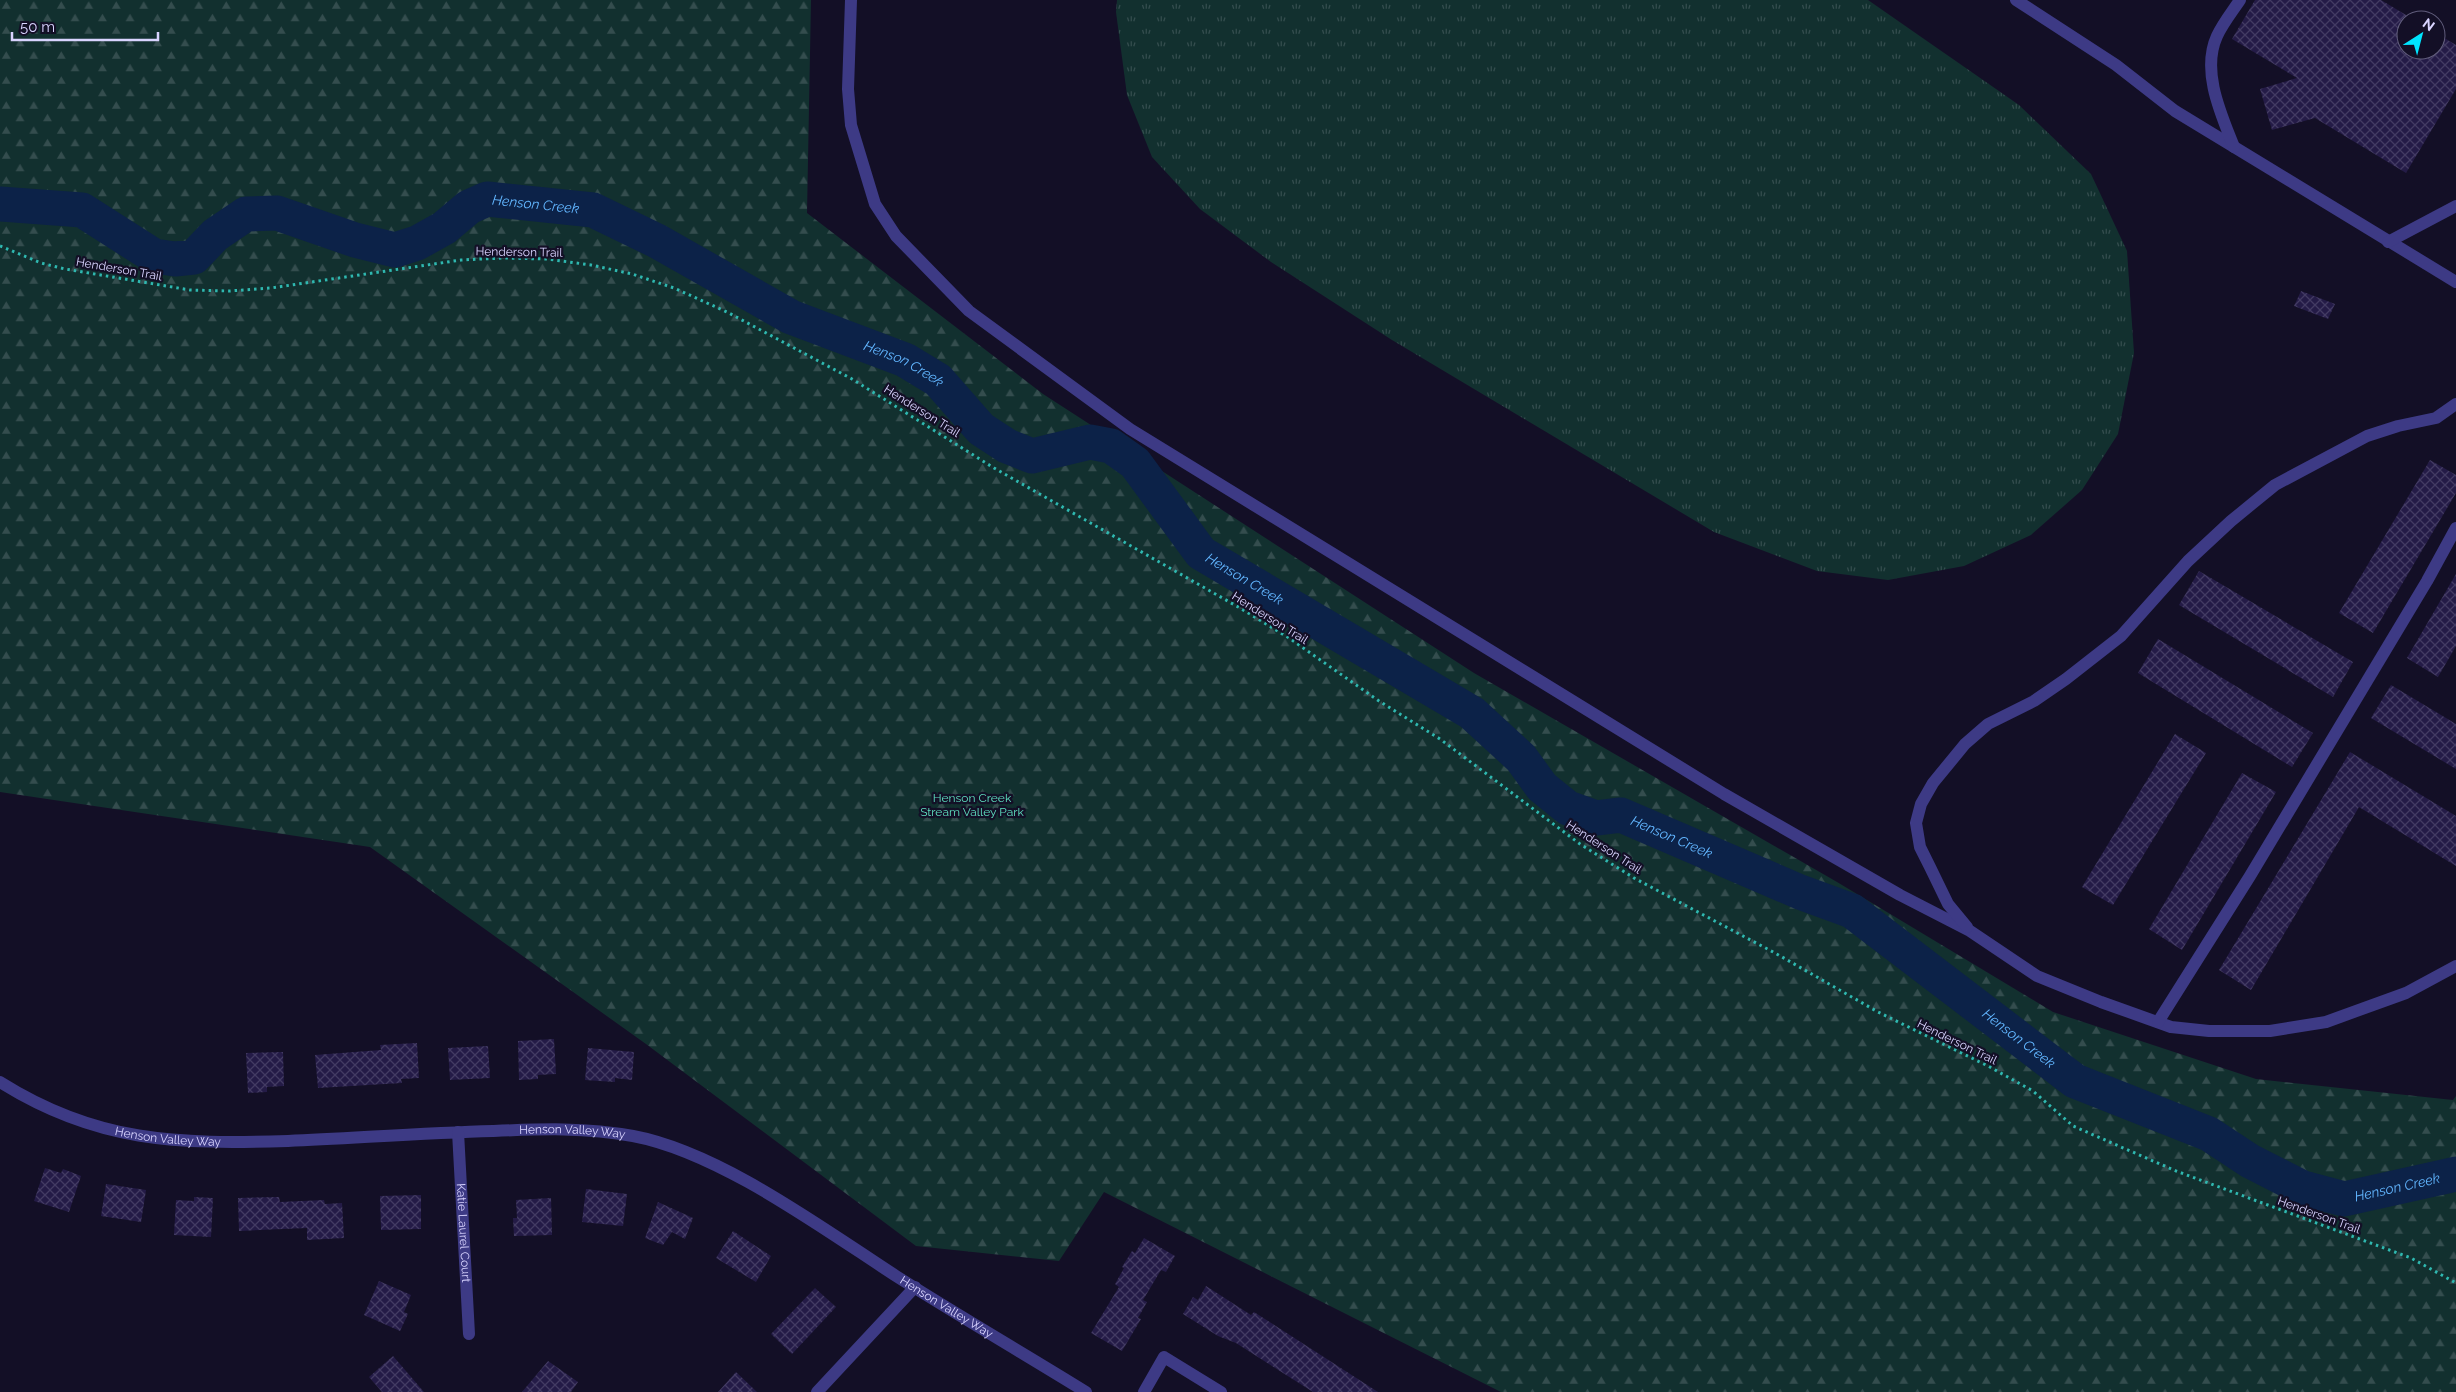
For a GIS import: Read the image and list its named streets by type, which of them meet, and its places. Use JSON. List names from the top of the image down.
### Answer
{
  "streets": {
    "street": ["Henson Valley Way", "Katie Laurel Court"],
    "path": ["Henderson Trail"]
  },
  "crossings": [
    ["Henson Valley Way", "Katie Laurel Court"]
  ],
  "water": ["Henson Creek"],
  "parks": ["Henson Creek Stream Valley Park"],
  "scale_bar": "50 m",
  "north": "top right"
}
